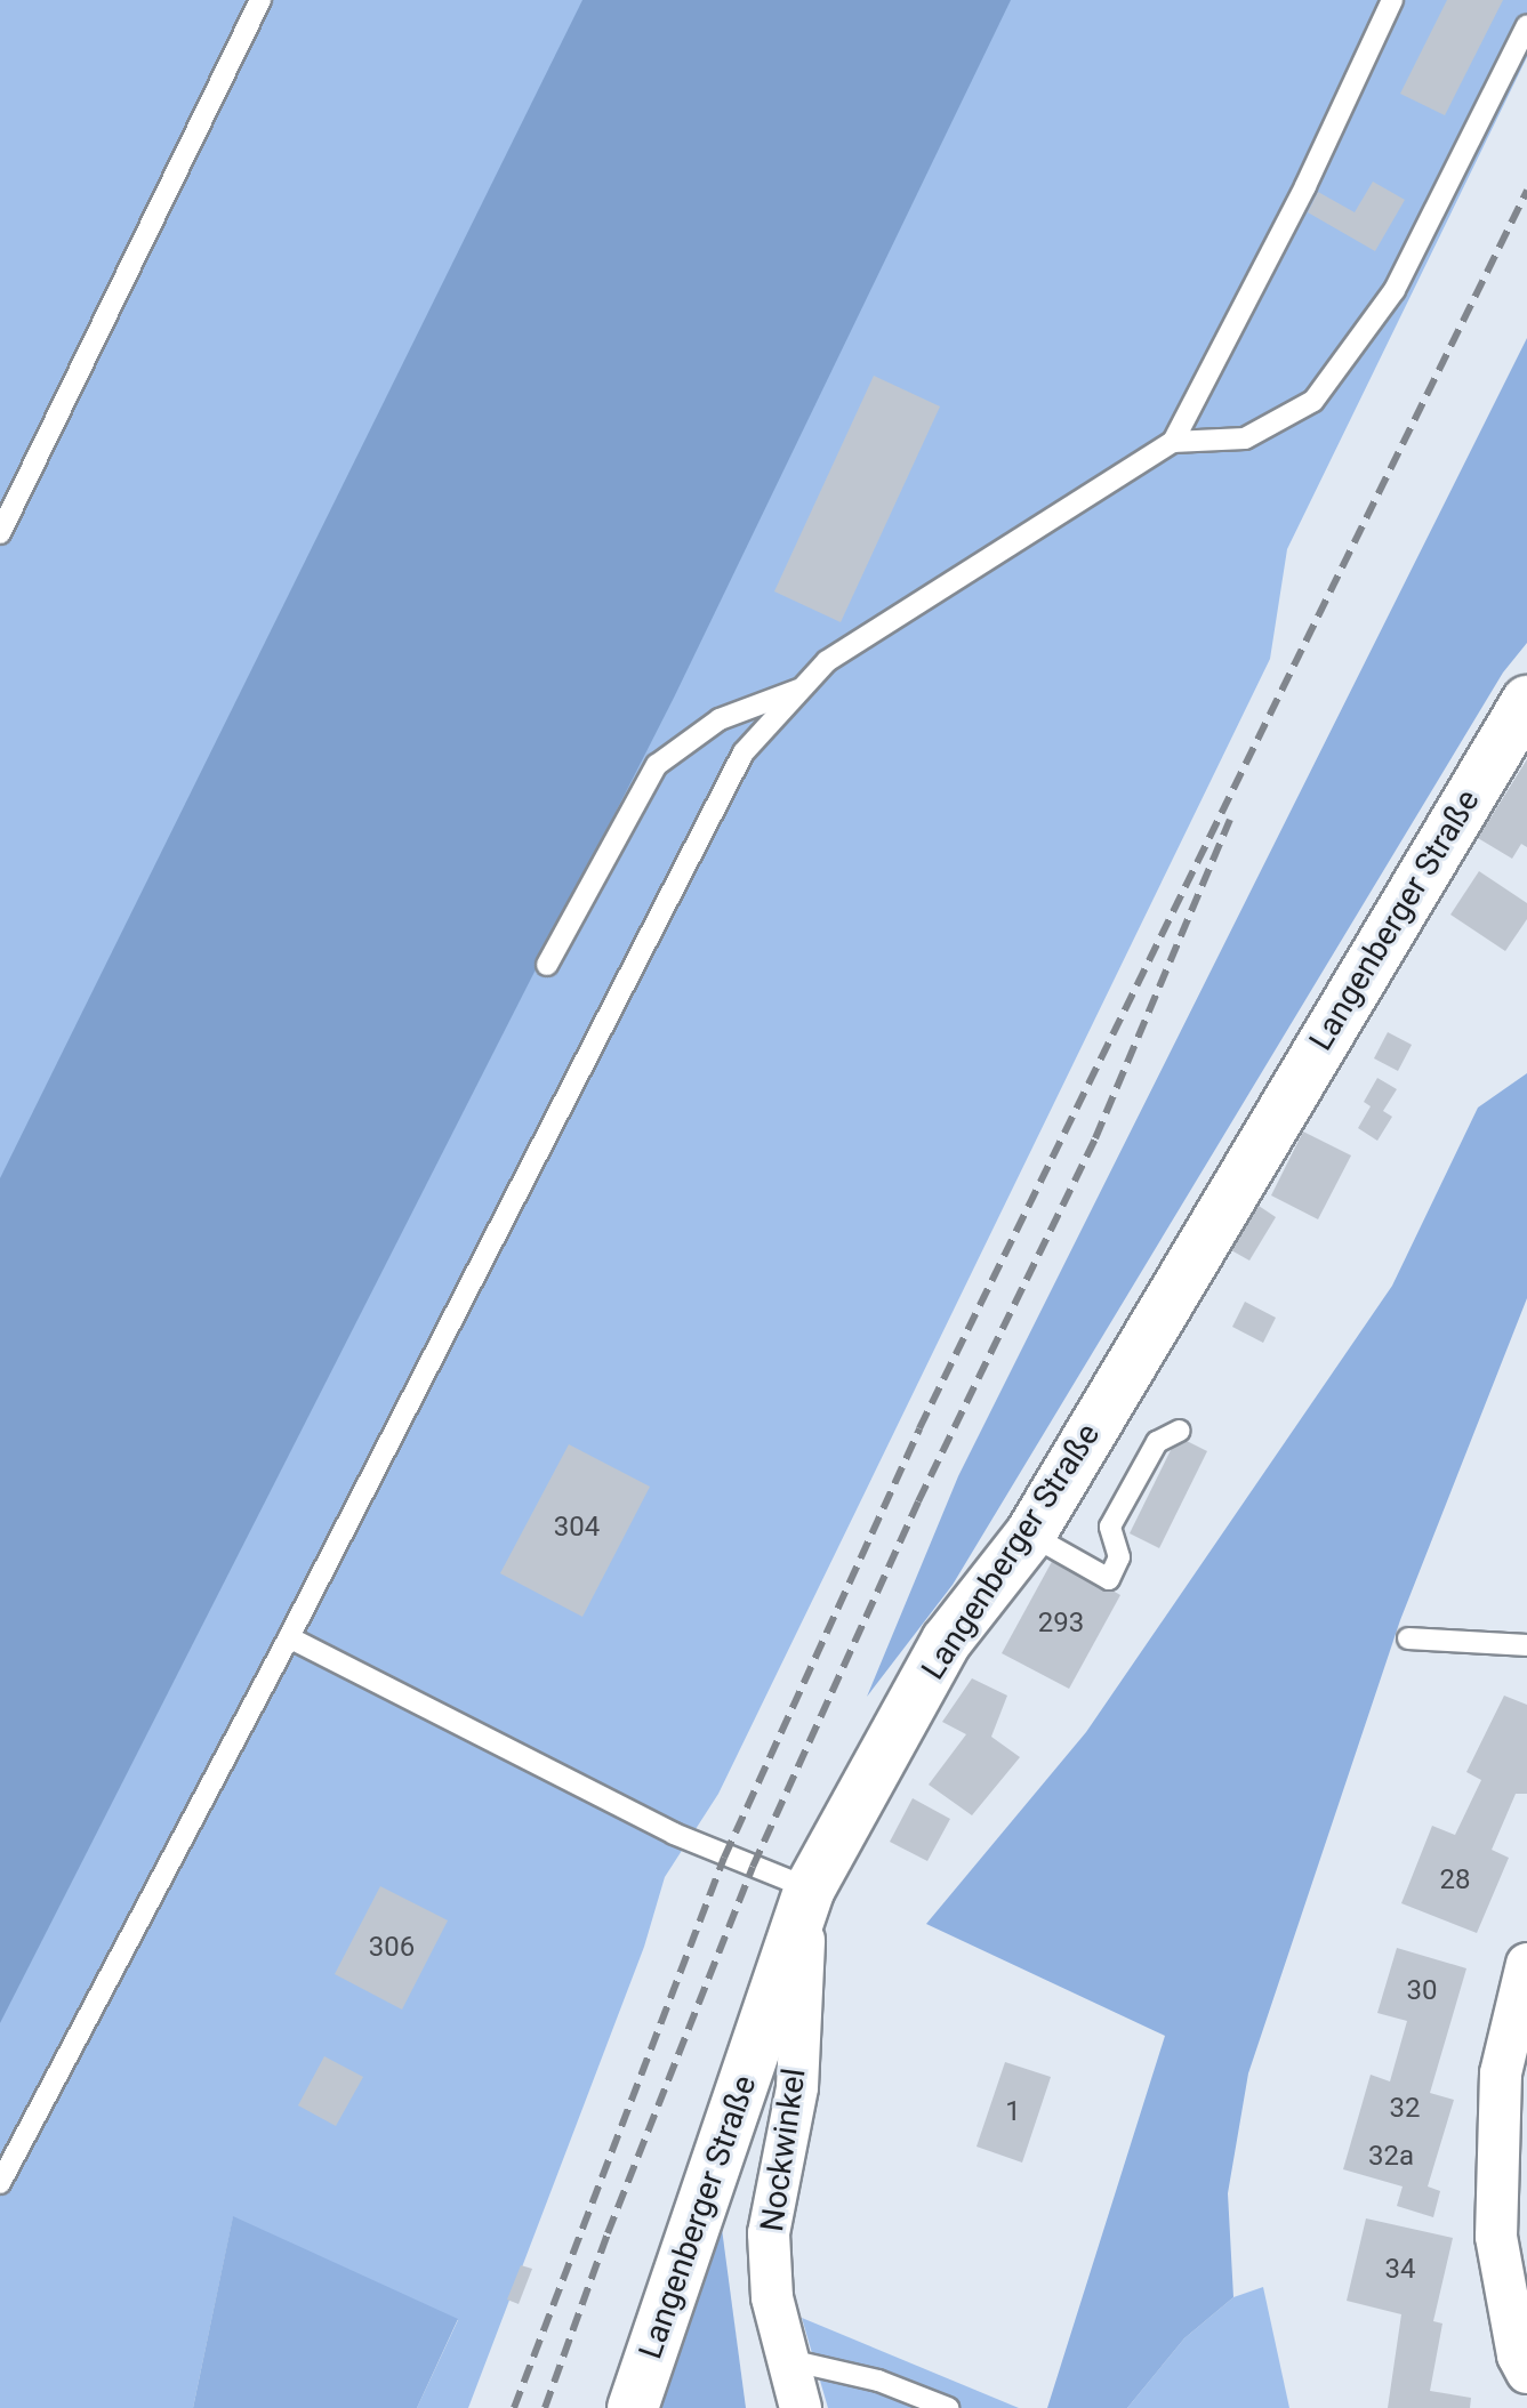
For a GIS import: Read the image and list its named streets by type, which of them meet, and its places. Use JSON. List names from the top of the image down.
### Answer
{
  "streets": {
    "main road": ["Langenberger Straße"],
    "street": ["Nockwinkel"]
  },
  "crossings": [
    ["Langenberger Straße", "Nockwinkel"]
  ],
  "house_numbers": [
    "304",
    "293",
    "28",
    "306",
    "30",
    "32",
    "1",
    "32a",
    "34"
  ]
}
